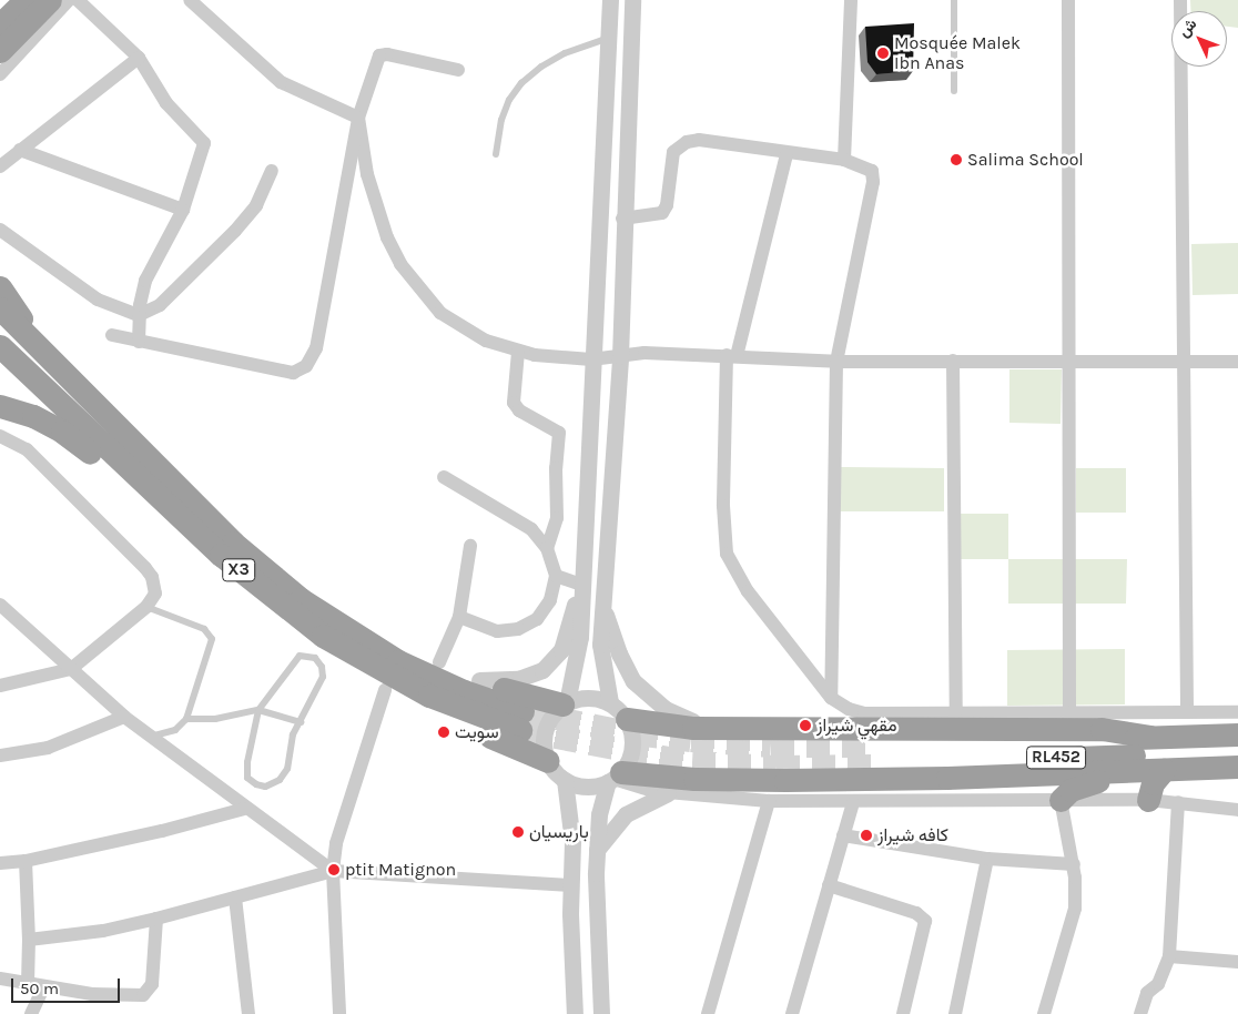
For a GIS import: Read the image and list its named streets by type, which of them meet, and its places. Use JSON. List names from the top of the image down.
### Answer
{
  "streets": {
    "highway": ["X3", "RL452"]
  },
  "places": [
    "Mosquée Malek Ibn Anas",
    "Salima School",
    "مقهي شيراز",
    "سويت",
    "باريسيان",
    "کافه شيراز",
    "ptit Matignon"
  ],
  "scale_bar": "50 m",
  "north": "top left"
}
